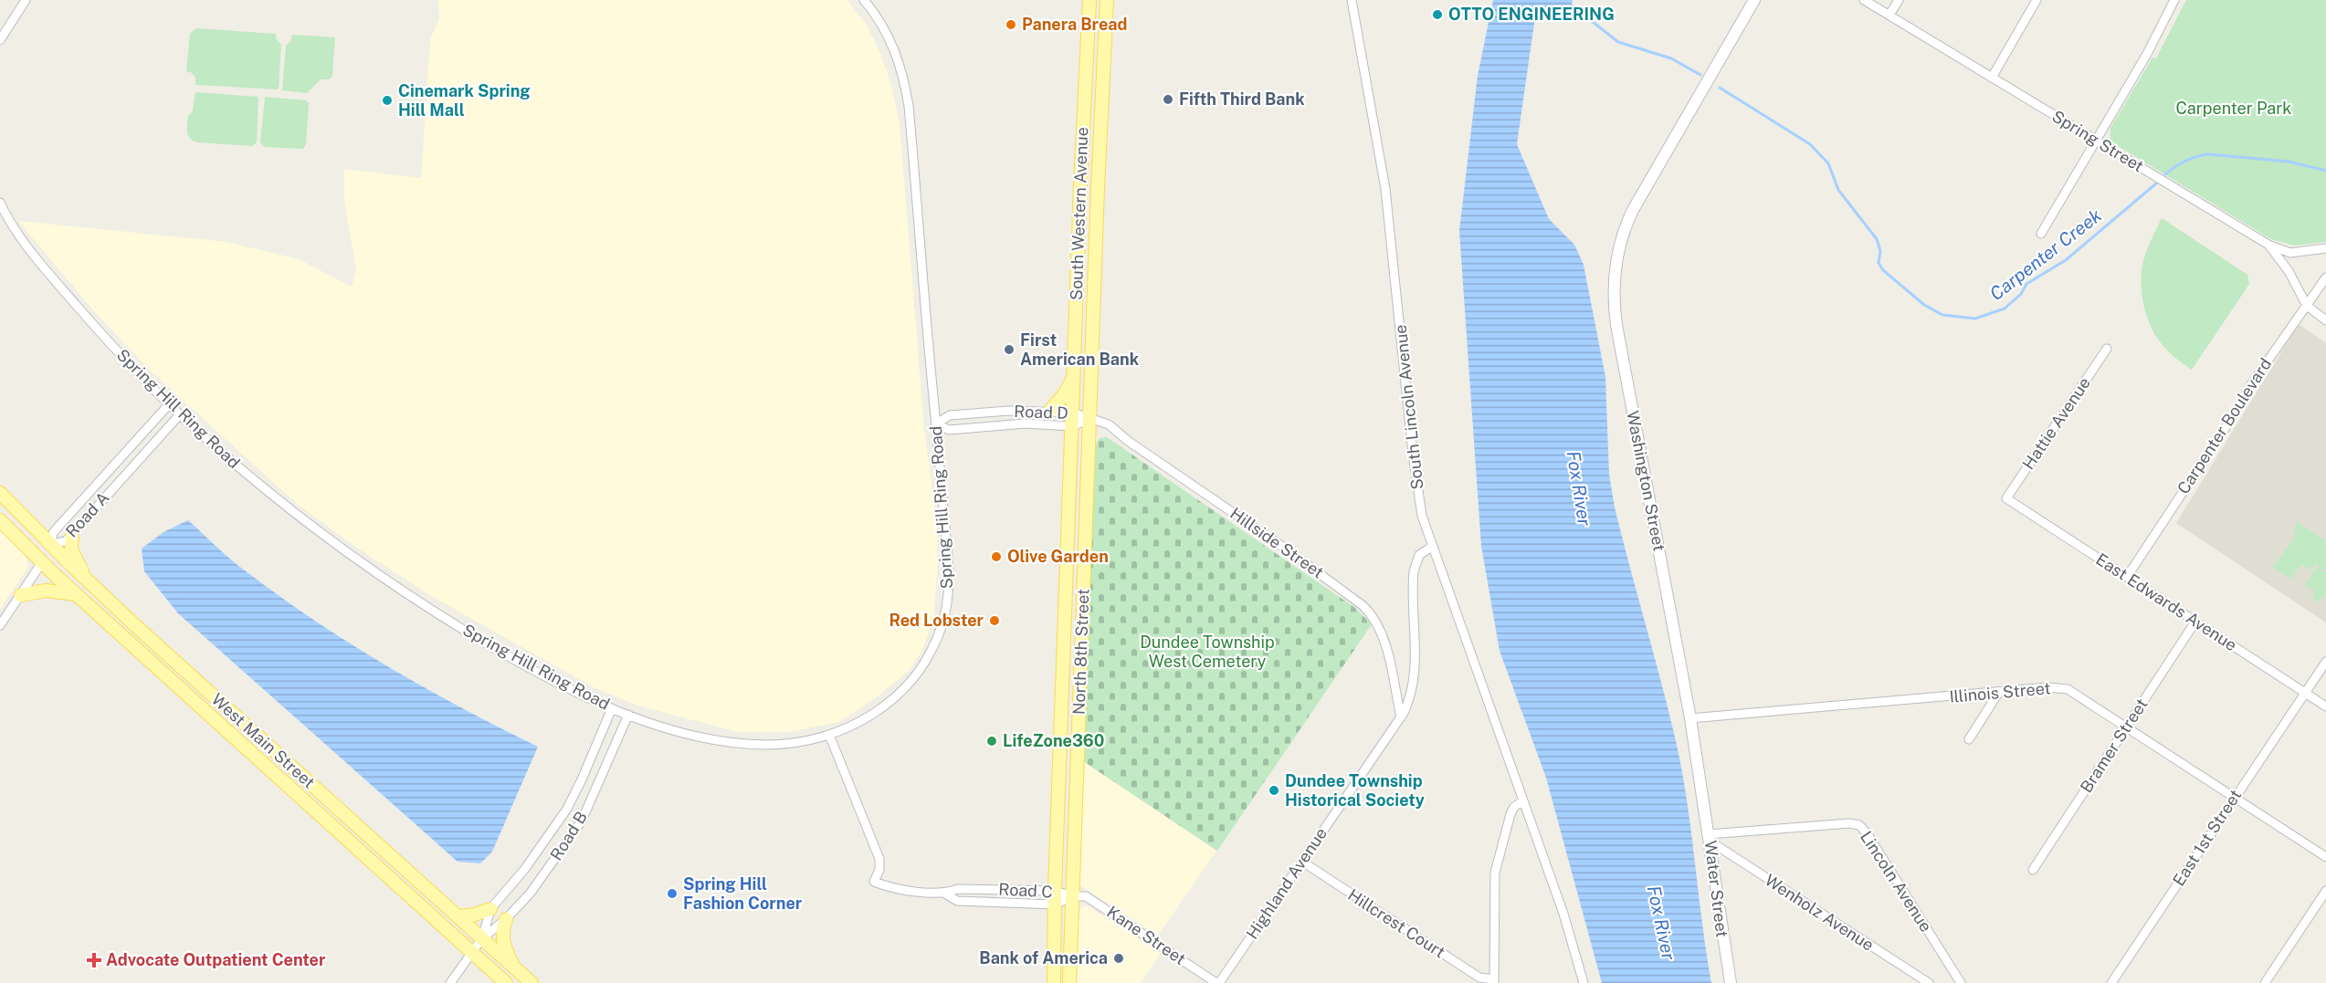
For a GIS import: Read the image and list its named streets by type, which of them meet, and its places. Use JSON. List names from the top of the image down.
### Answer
{
  "streets": {
    "main road": ["South Western Avenue", "North 8th Street", "West Main Street"],
    "street": [
      "Spring Street",
      "South Lincoln Avenue",
      "Spring Hill Ring Road",
      "Road D",
      "Hattie Avenue",
      "Carpenter Boulevard",
      "Washington Street",
      "Road A",
      "Hillside Street",
      "East Edwards Avenue",
      "Illinois Street",
      "Bramer Street",
      "Road B",
      "East 1st Street",
      "Lincoln Avenue",
      "Highland Avenue",
      "Water Street",
      "Road C",
      "Wenholz Avenue",
      "Hillcrest Court",
      "Kane Street"
    ]
  },
  "crossings": [
    ["Spring Street", "Carpenter Boulevard"],
    ["South Western Avenue", "Road D"],
    ["South Western Avenue", "Hillside Street"],
    ["South Western Avenue", "North 8th Street"],
    ["South Lincoln Avenue", "Highland Avenue"],
    ["Spring Hill Ring Road", "Road D"],
    ["Spring Hill Ring Road", "Road A"],
    ["Spring Hill Ring Road", "Road B"],
    ["Spring Hill Ring Road", "Road C"],
    ["Road D", "Hillside Street"],
    ["Road D", "North 8th Street"],
    ["Hattie Avenue", "East Edwards Avenue"],
    ["Carpenter Boulevard", "East Edwards Avenue"],
    ["Washington Street", "Illinois Street"],
    ["Washington Street", "Water Street"],
    ["Road A", "West Main Street"],
    ["Hillside Street", "North 8th Street"],
    ["Hillside Street", "Highland Avenue"],
    ["East Edwards Avenue", "Bramer Street"],
    ["East Edwards Avenue", "East 1st Street"],
    ["North 8th Street", "Road C"],
    ["North 8th Street", "Kane Street"],
    ["Illinois Street", "Bramer Street"],
    ["Illinois Street", "East 1st Street"],
    ["West Main Street", "Road B"],
    ["Lincoln Avenue", "Water Street"],
    ["Lincoln Avenue", "Wenholz Avenue"],
    ["Highland Avenue", "Hillcrest Court"],
    ["Highland Avenue", "Kane Street"],
    ["Water Street", "Wenholz Avenue"],
    ["Road C", "Kane Street"]
  ],
  "water": ["Carpenter Creek", "Fox River"],
  "parks": ["Carpenter Park", "Dundee Township West Cemetery"],
  "places": {
    "other": [
      "OTTO ENGINEERING",
      "Panera Bread",
      "Fifth Third Bank",
      "Cinemark Spring Hill Mall",
      "First American Bank",
      "Olive Garden",
      "Red Lobster",
      "LifeZone360",
      "Dundee Township Historical Society",
      "Spring Hill Fashion Corner",
      "Bank of America"
    ],
    "health": ["Advocate Outpatient Center"]
  }
}
